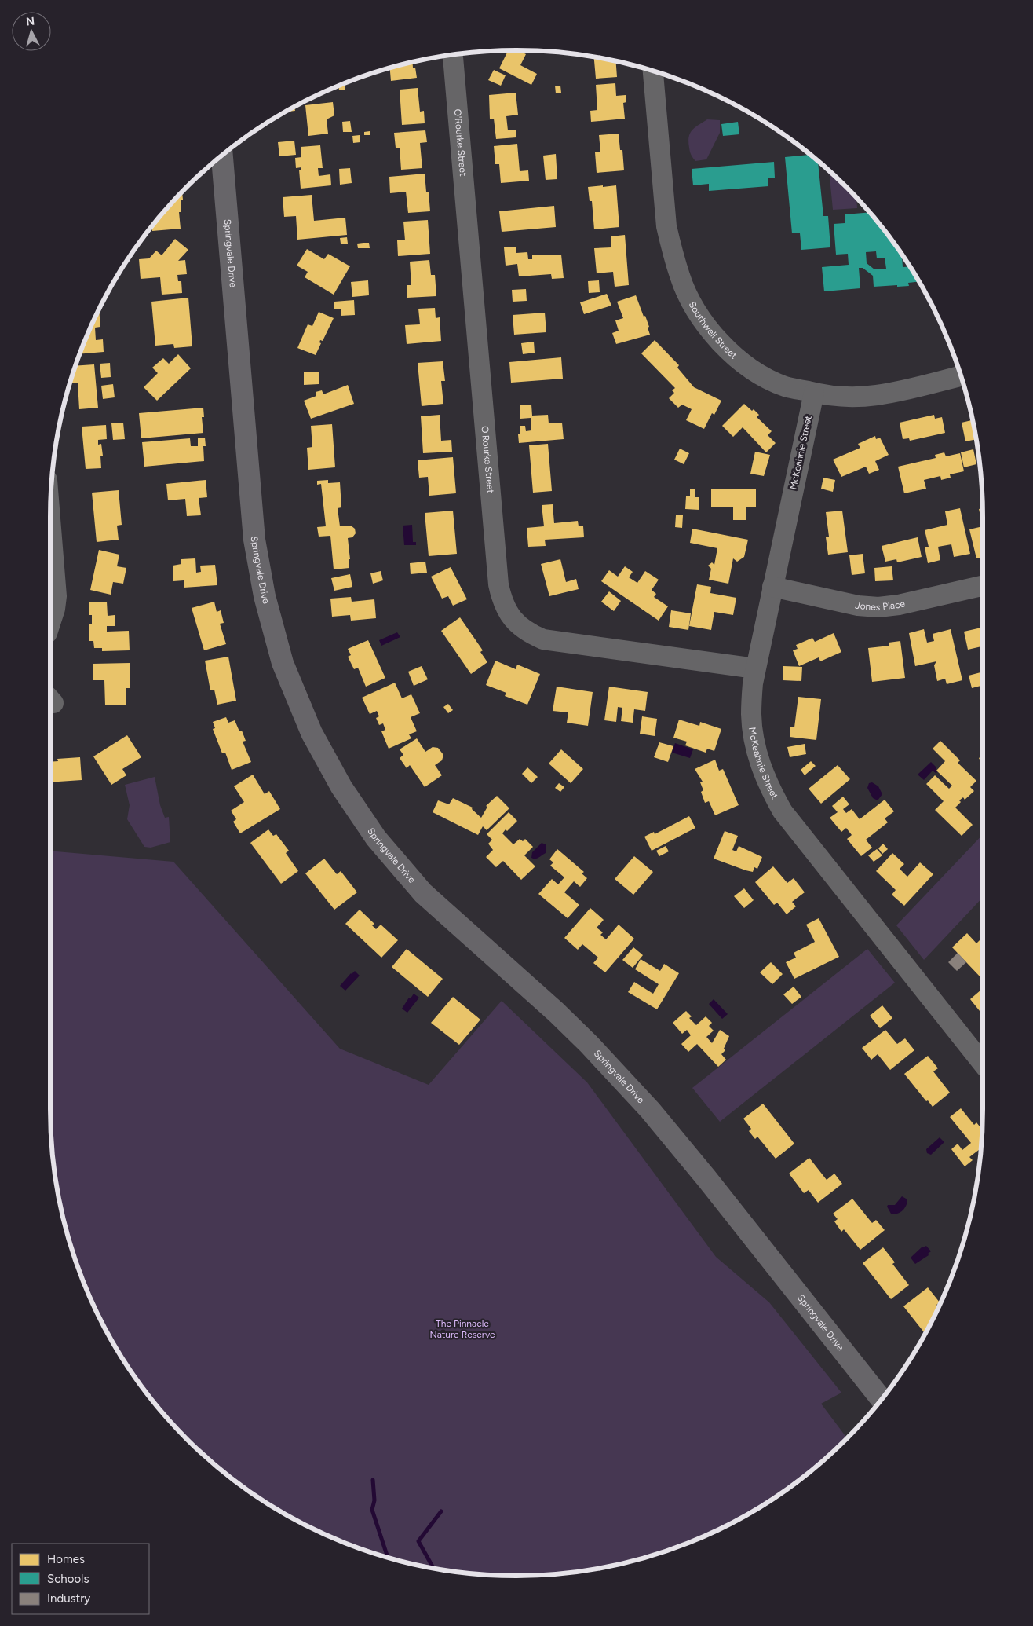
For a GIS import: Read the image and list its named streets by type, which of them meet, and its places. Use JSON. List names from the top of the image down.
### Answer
{
  "streets": {
    "main road": ["Springvale Drive"],
    "street": [
      "O'Rourke Street",
      "Southwell Street",
      "McKeahnie Street",
      "Jones Place"
    ]
  },
  "crossings": [
    ["O'Rourke Street", "McKeahnie Street"],
    ["Southwell Street", "McKeahnie Street"],
    ["McKeahnie Street", "Jones Place"]
  ],
  "parks": ["The Pinnacle Nature Reserve"],
  "legend": ["Homes", "Schools", "Industry"],
  "north": "top"
}
